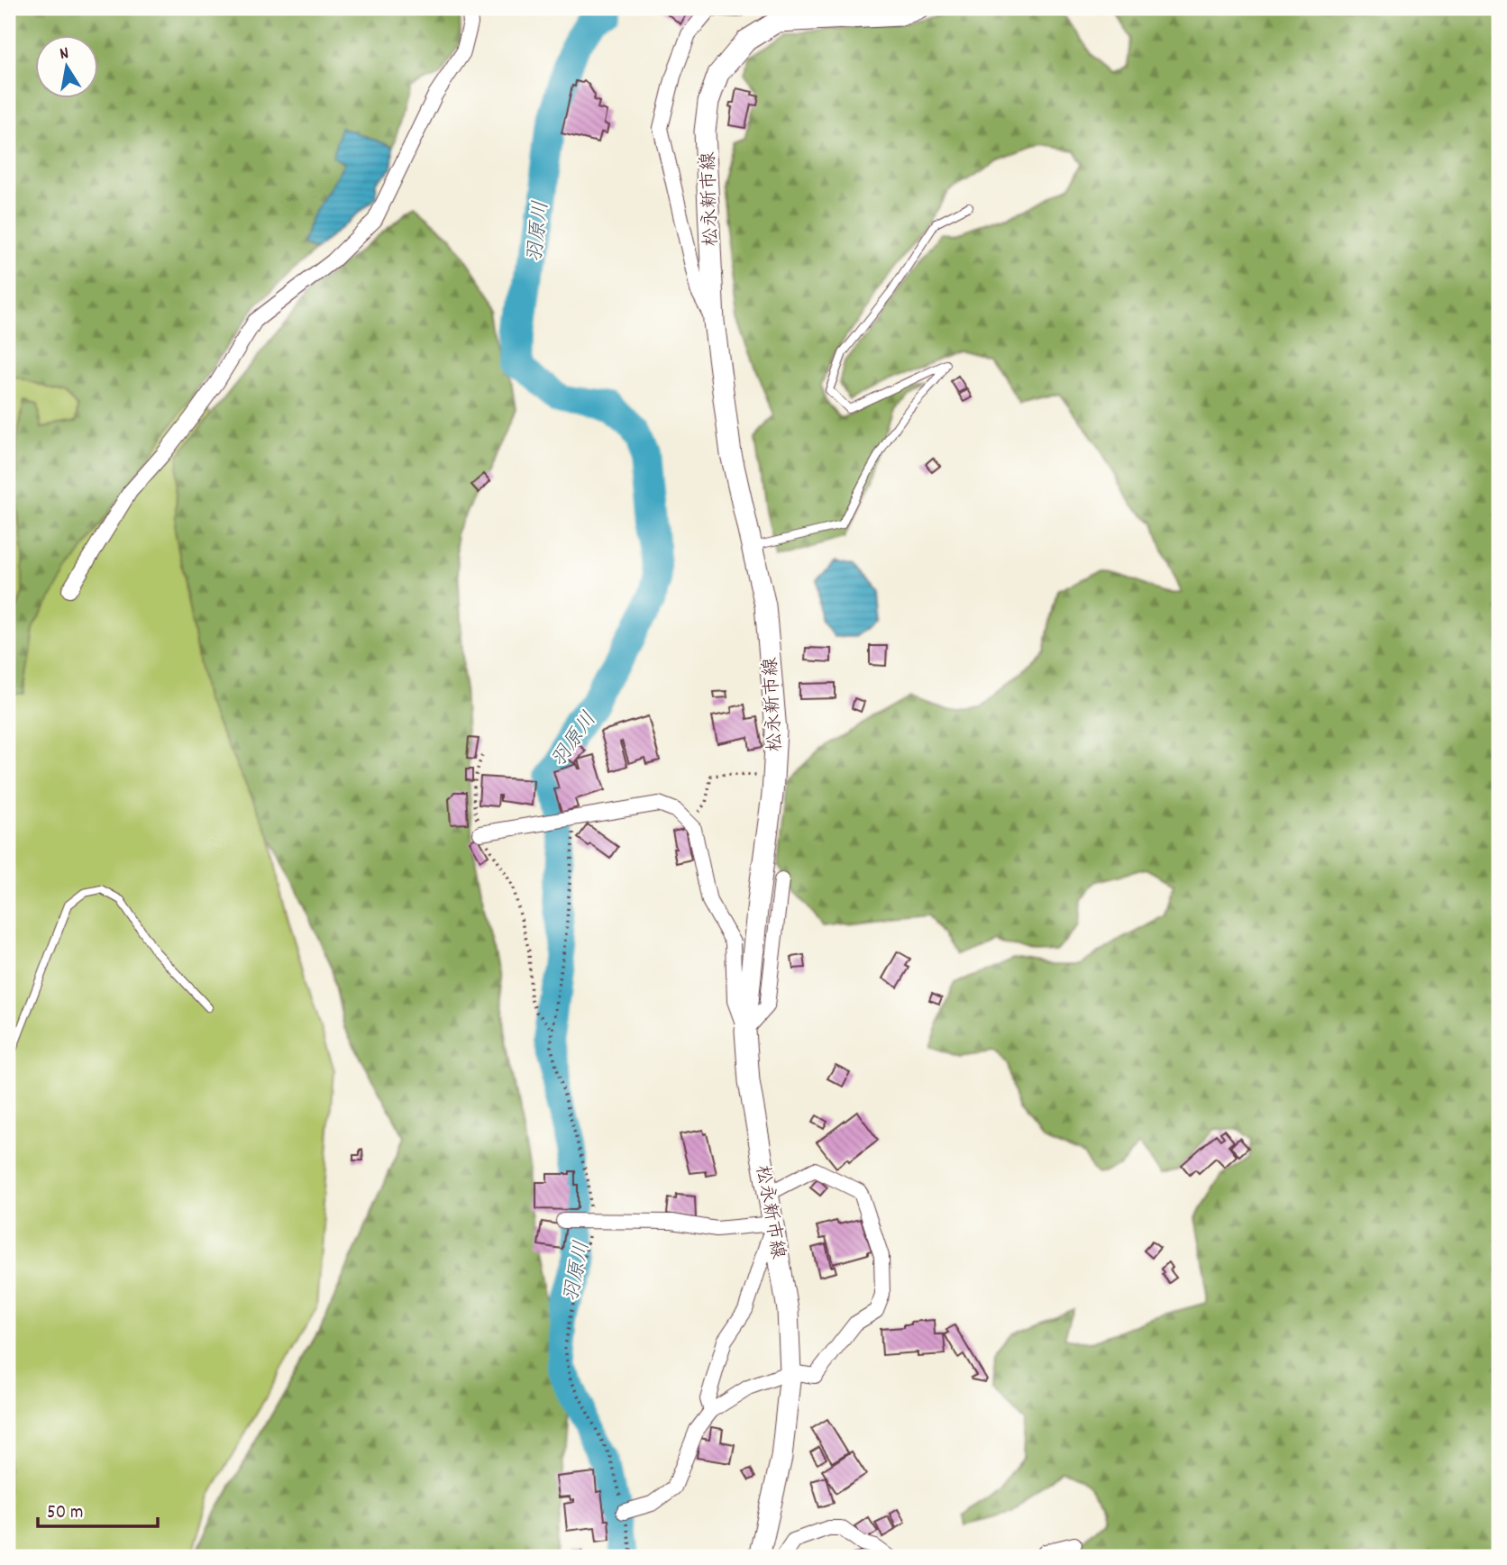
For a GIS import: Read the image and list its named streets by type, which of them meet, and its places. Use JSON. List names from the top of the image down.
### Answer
{
  "streets": {
    "main road": ["松永新市線"]
  },
  "water": ["羽原川"],
  "scale_bar": "50 m",
  "north": "top"
}
